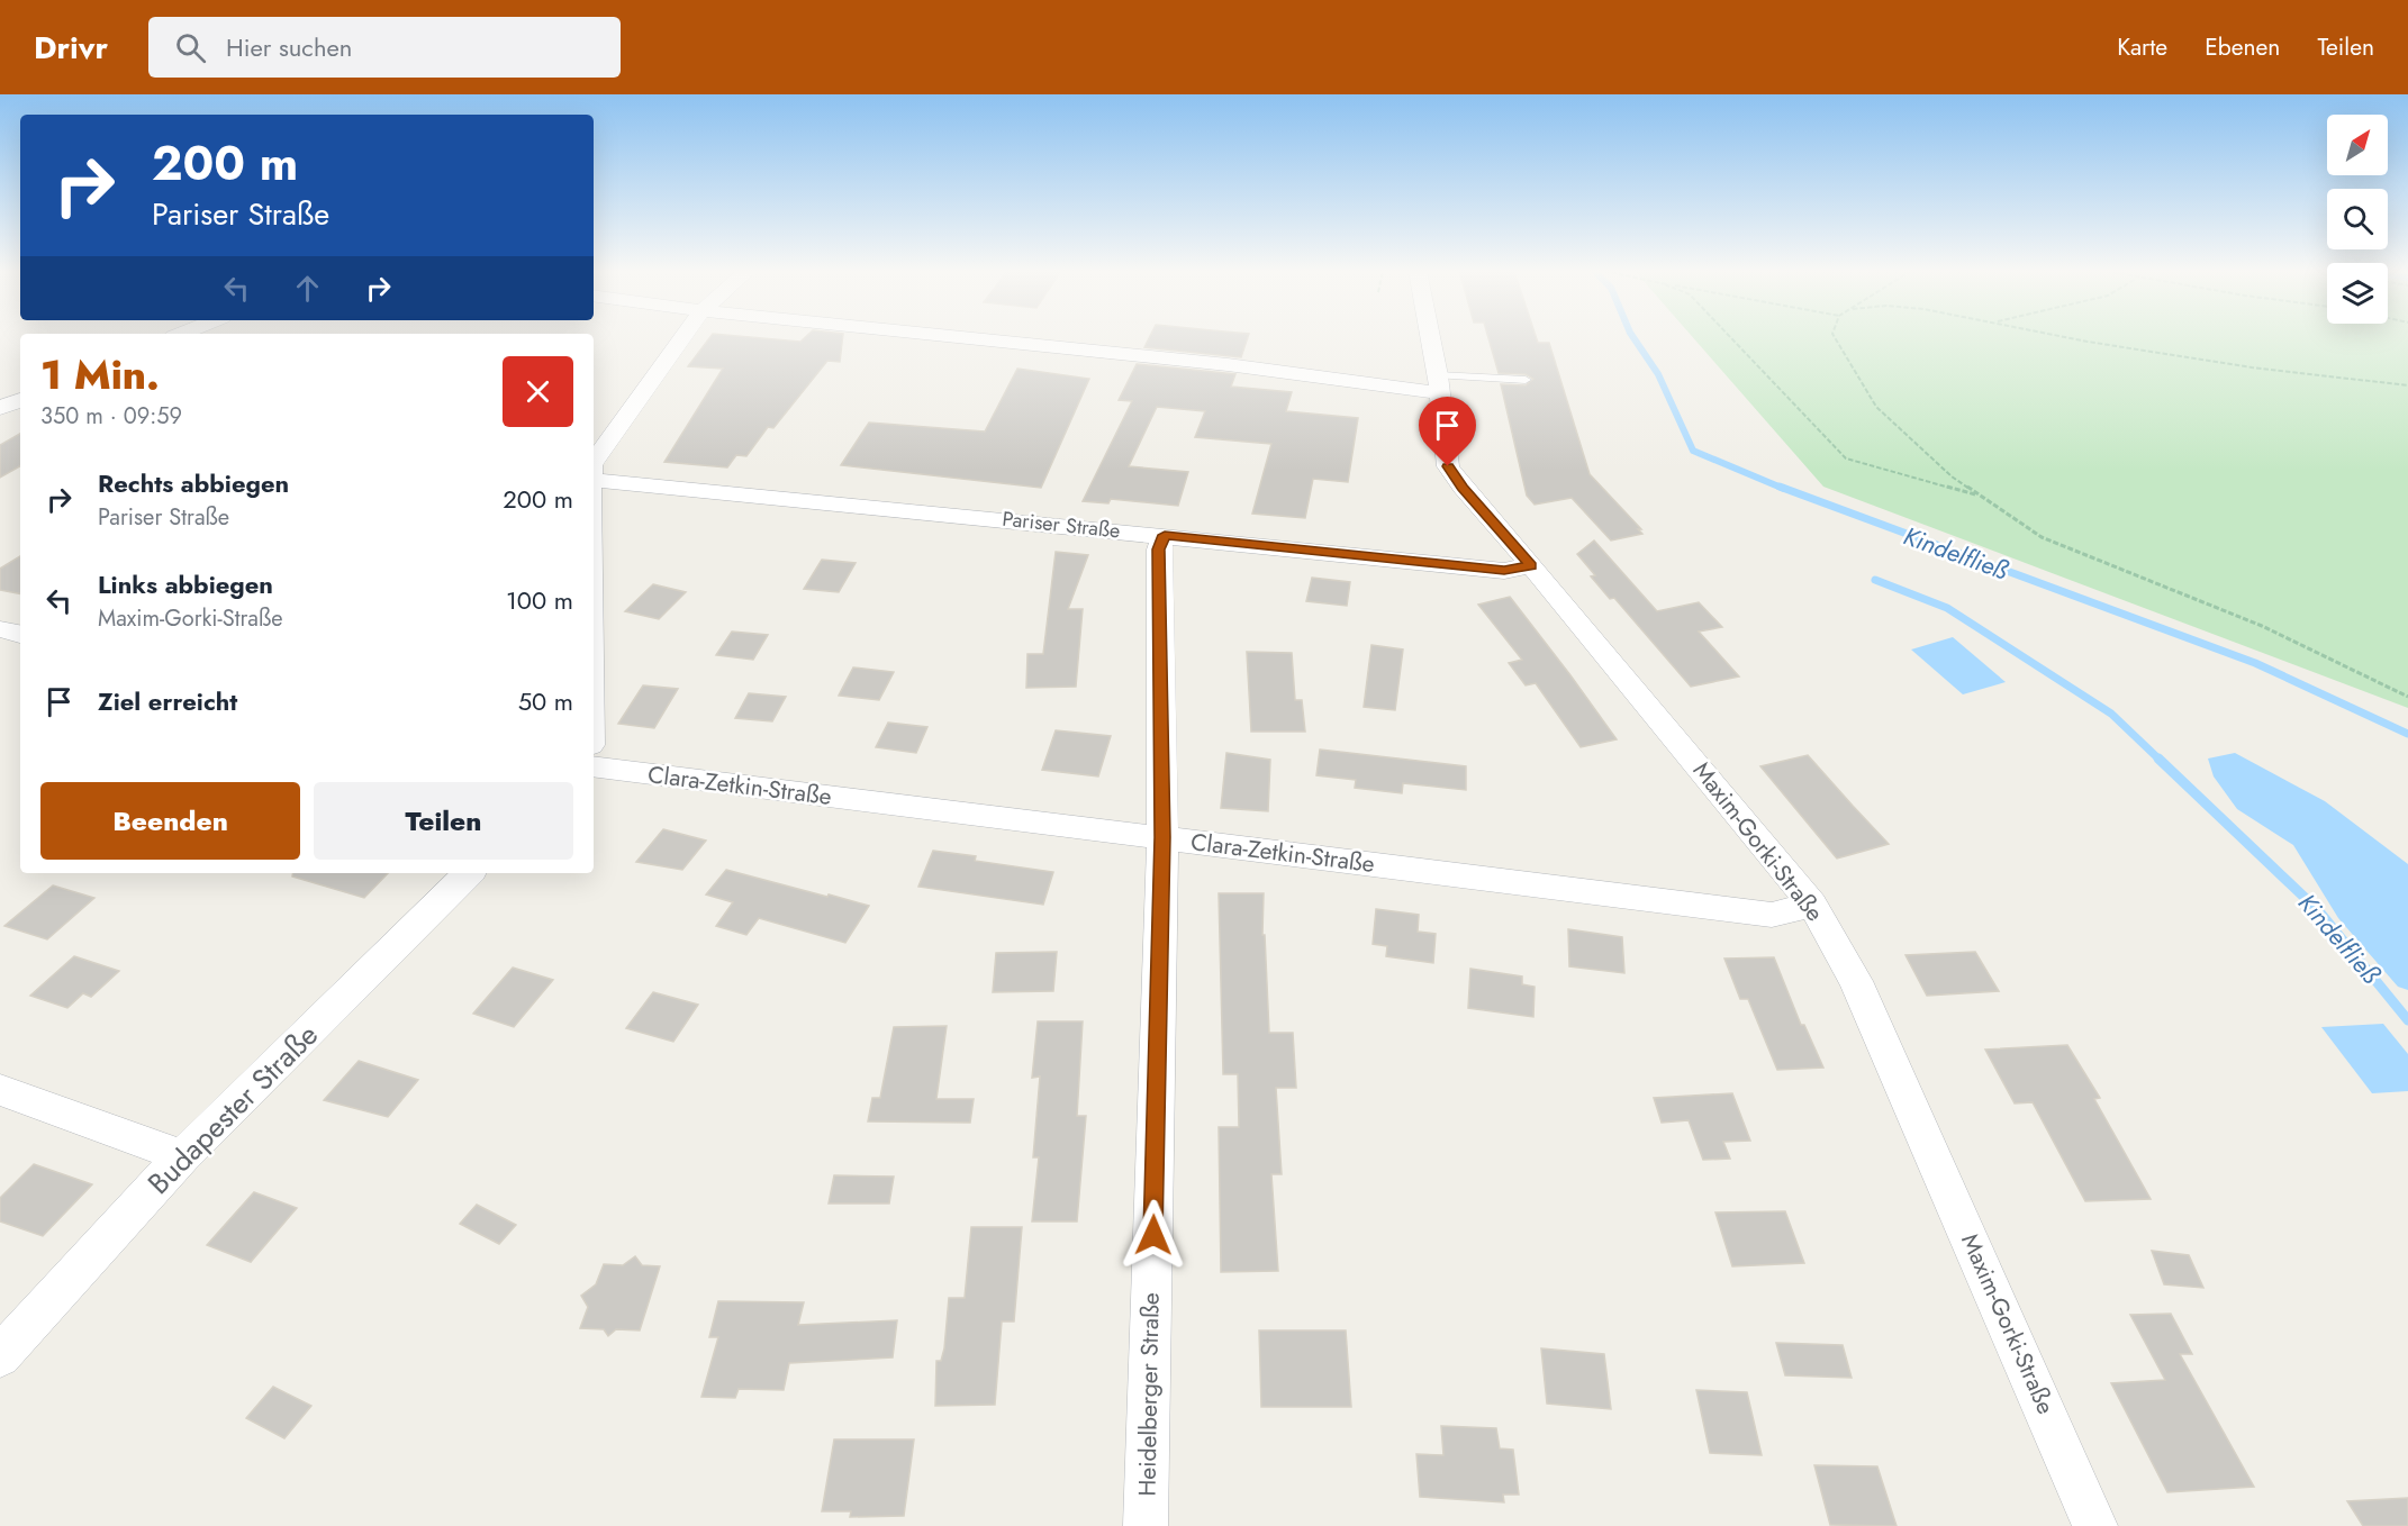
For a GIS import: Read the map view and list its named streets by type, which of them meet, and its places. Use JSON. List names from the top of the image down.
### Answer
{
  "streets": {
    "street": [
      "Pariser Straße",
      "Clara-Zetkin-Straße",
      "Maxim-Gorki-Straße",
      "Budapester Straße",
      "Heidelberger Straße"
    ]
  },
  "crossings": [
    ["Pariser Straße", "Maxim-Gorki-Straße"],
    ["Pariser Straße", "Heidelberger Straße"],
    ["Clara-Zetkin-Straße", "Maxim-Gorki-Straße"],
    ["Clara-Zetkin-Straße", "Heidelberger Straße"]
  ],
  "water": ["Kindelfließ"],
  "north": "top right",
  "page": {
    "header": "Drivr",
    "search": "Hier suchen",
    "nav": ["Karte", "Ebenen", "Teilen"],
    "turn": ["200 m", "Pariser Straße"],
    "heading": ["1 Min.", "350 m · 09:59"],
    "list": [
      {
        "name": "Rechts abbiegen",
        "note": "Pariser Straße",
        "value": "200 m"
      },
      {
        "name": "Links abbiegen",
        "note": "Maxim-Gorki-Straße",
        "value": "100 m"
      },
      {
        "name": "Ziel erreicht",
        "value": "50 m"
      }
    ],
    "buttons": ["Beenden", "Teilen"]
  }
}
